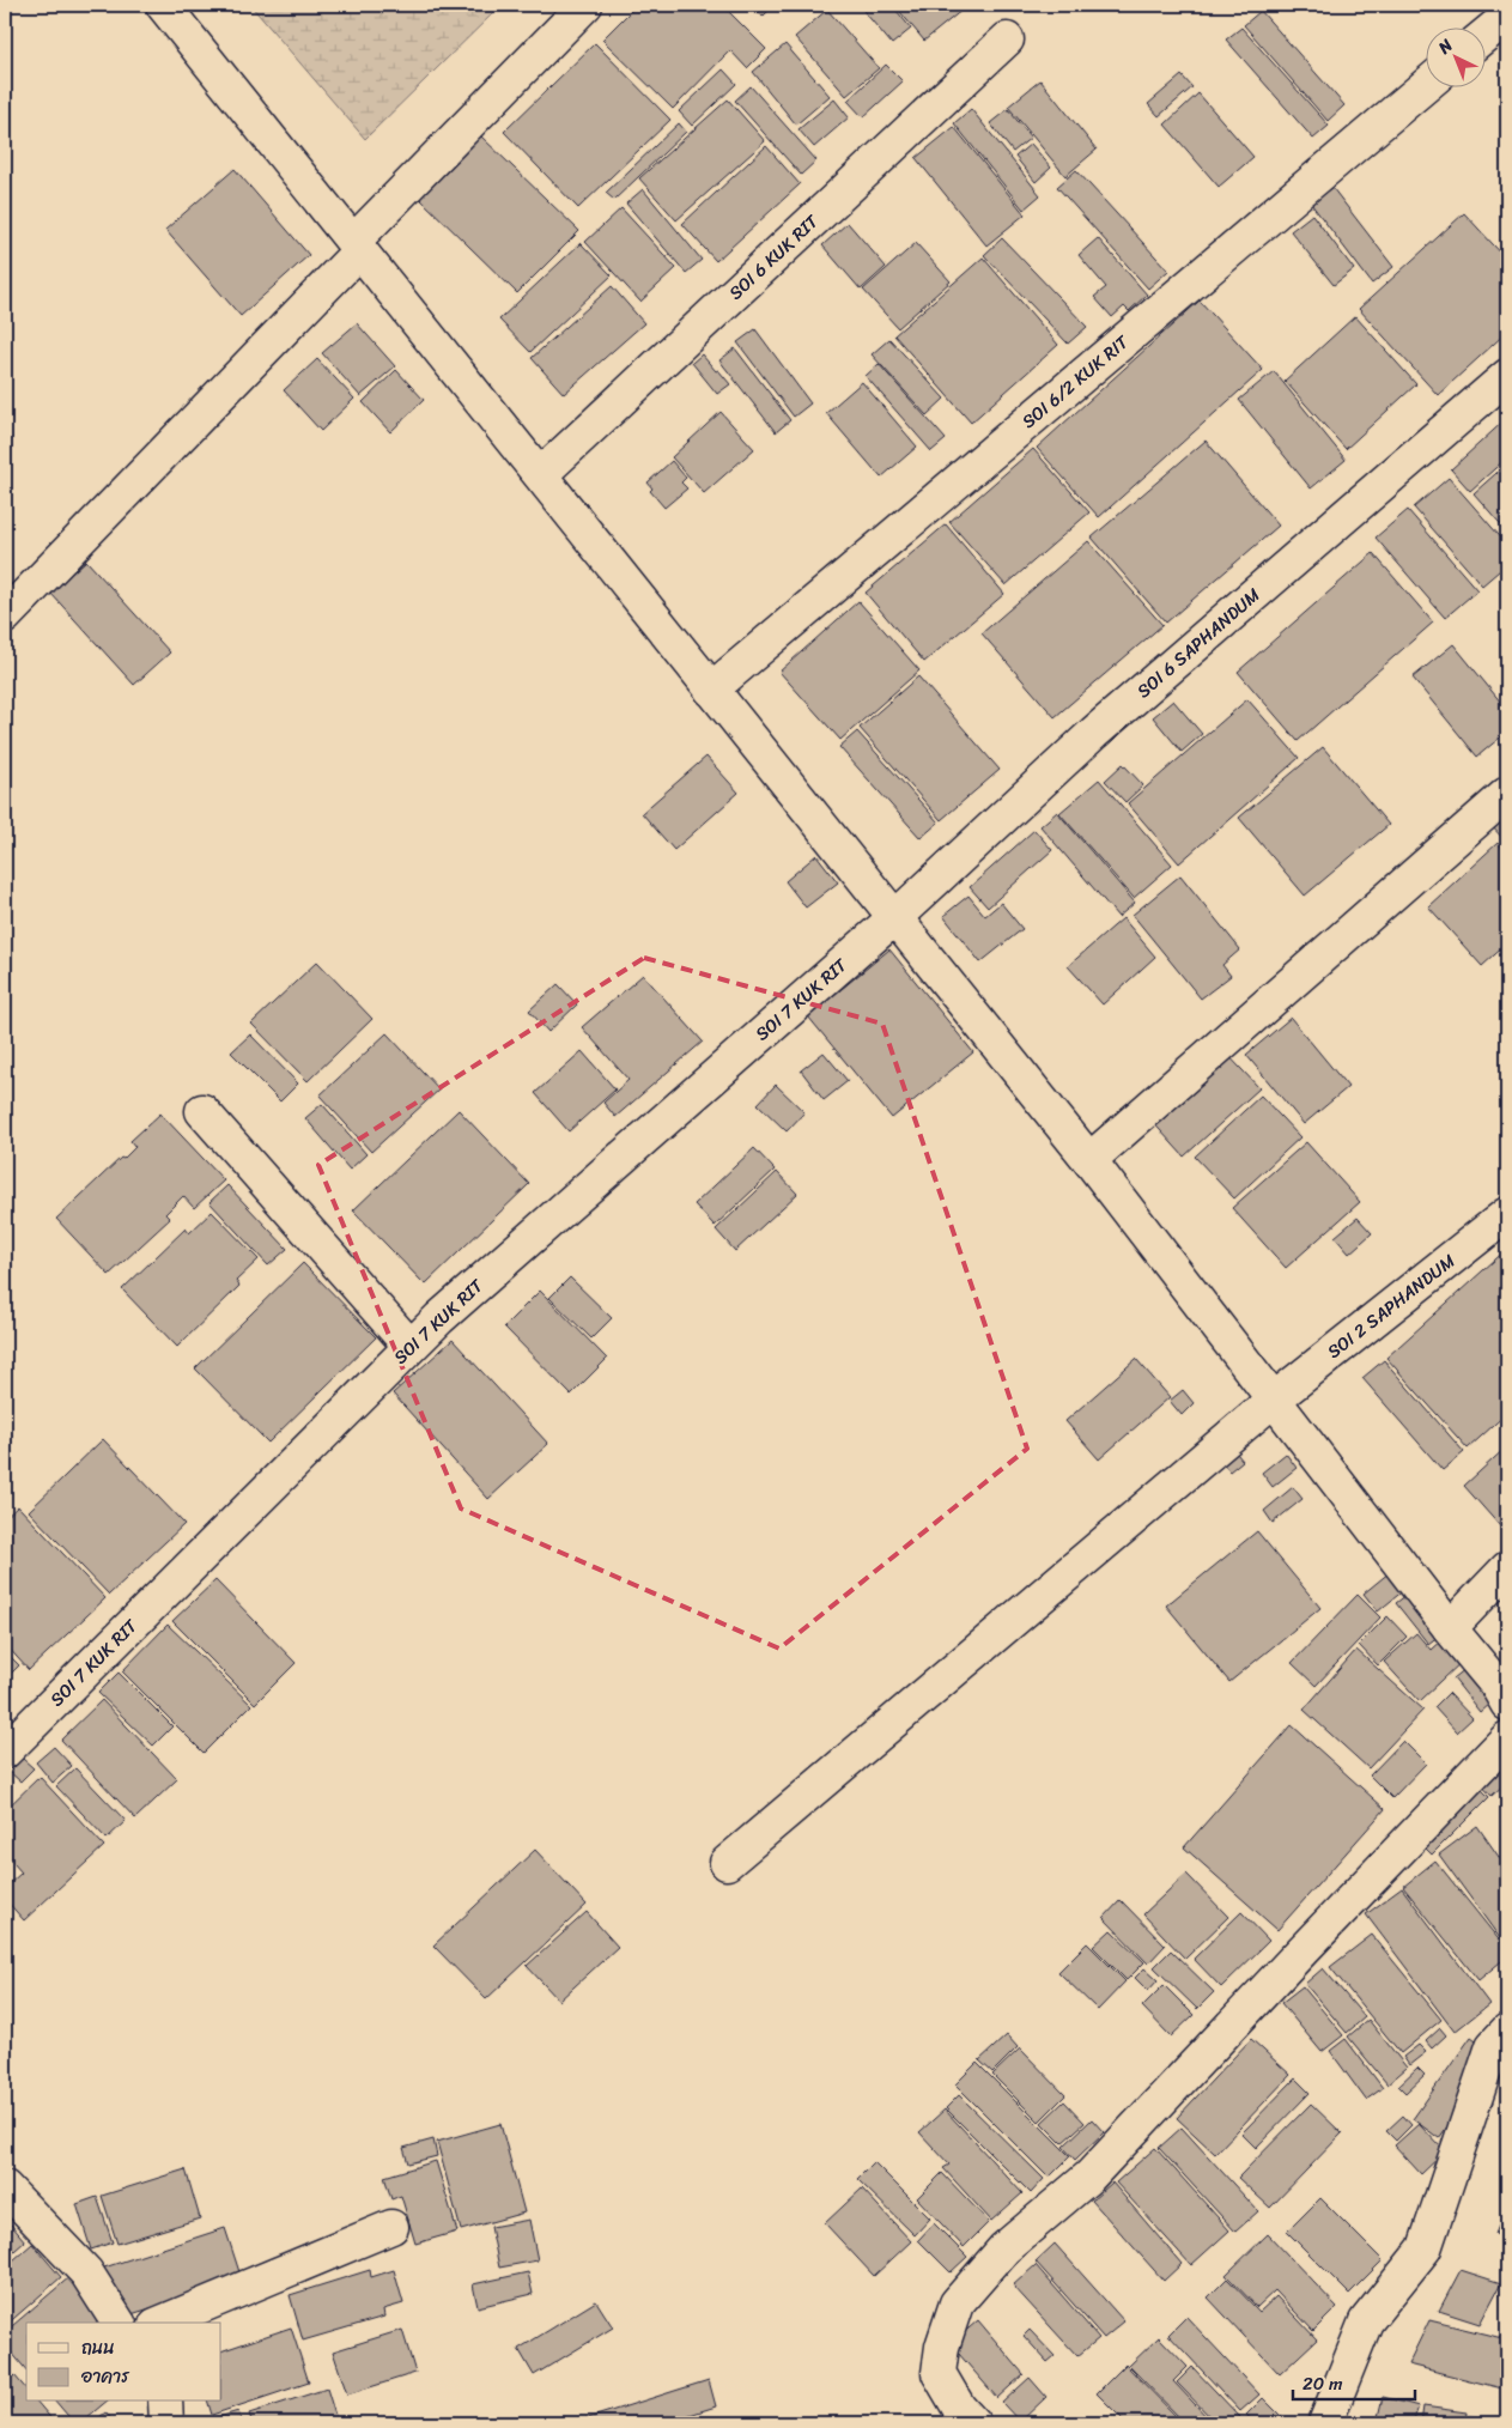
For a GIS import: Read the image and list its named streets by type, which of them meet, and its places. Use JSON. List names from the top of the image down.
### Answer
{
  "streets": {
    "street": [
      "SOI 6 KUK RIT",
      "SOI 6/2 KUK RIT",
      "SOI 6 SAPHANDUM",
      "SOI 7 KUK RIT",
      "SOI 2 SAPHANDUM"
    ]
  },
  "crossings": [
    ["SOI 6 SAPHANDUM", "SOI 7 KUK RIT"]
  ],
  "legend": ["ถนน", "อาคาร"],
  "scale_bar": "20 m",
  "north": "top left"
}
